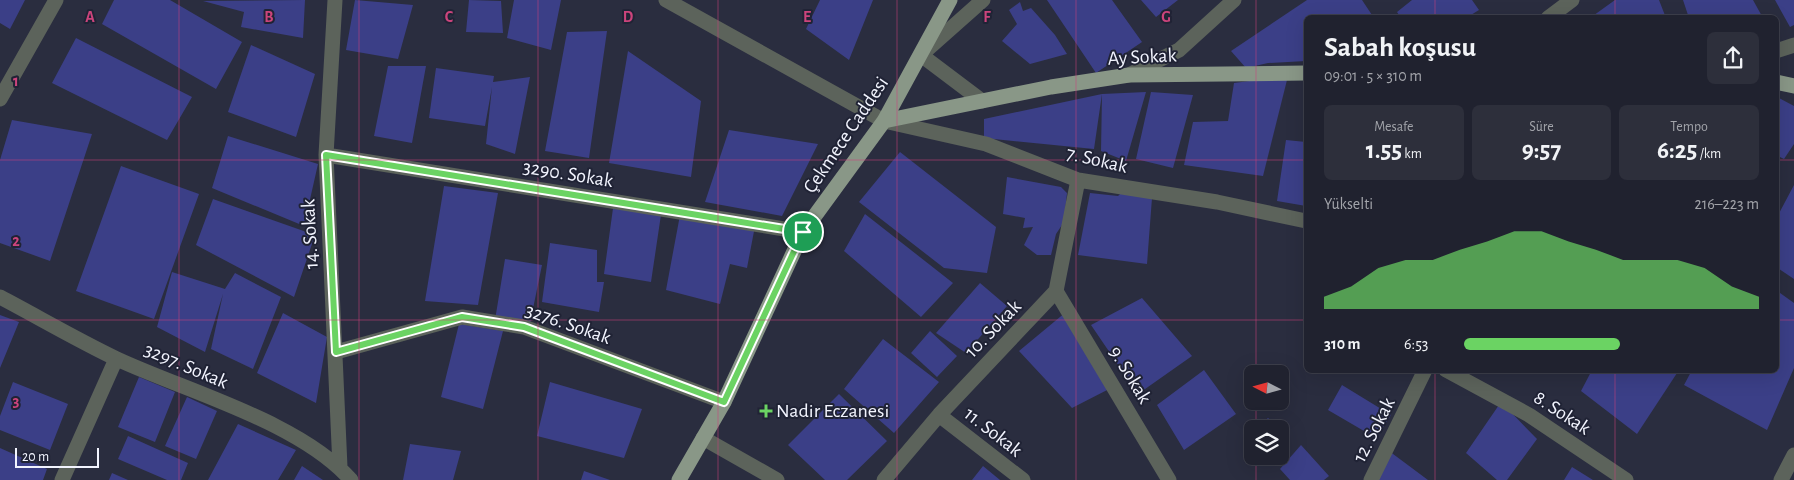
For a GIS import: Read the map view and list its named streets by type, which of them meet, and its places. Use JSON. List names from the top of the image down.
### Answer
{
  "streets": {
    "main road": ["Ay Sokak", "Çekmece Caddesi"],
    "street": [
      "7. Sokak",
      "3290. Sokak",
      "14. Sokak",
      "3276. Sokak",
      "10. Sokak",
      "3297. Sokak",
      "9. Sokak",
      "8. Sokak",
      "12. Sokak",
      "11. Sokak"
    ]
  },
  "crossings": [
    ["Ay Sokak", "Çekmece Caddesi"],
    ["Ay Sokak", "7. Sokak"],
    ["Çekmece Caddesi", "7. Sokak"],
    ["Çekmece Caddesi", "3290. Sokak"],
    ["Çekmece Caddesi", "3276. Sokak"],
    ["3290. Sokak", "14. Sokak"],
    ["14. Sokak", "3276. Sokak"],
    ["14. Sokak", "3297. Sokak"],
    ["10. Sokak", "9. Sokak"],
    ["10. Sokak", "11. Sokak"]
  ],
  "places": {
    "health": ["Nadir Eczanesi"]
  },
  "scale_bar": "20 m",
  "north": "left",
  "page": {
    "heading": ["Sabah koşusu", "09:01 · 5 × 310 m"],
    "stats": [
      ["Mesafe", "1.55 km"],
      ["Süre", "9:57"],
      ["Tempo", "6:25 /km"]
    ],
    "chart": ["Yükselti", "216–223 m"],
    "list": [
      {
        "name": "310 m",
        "note": "6:53"
      }
    ],
    "scale": "20 m"
  },
  "grid": {
    "columns": [
      "A",
      "B",
      "C",
      "D",
      "E",
      "F",
      "G"
    ],
    "rows": ["1", "2", "3"]
  }
}
